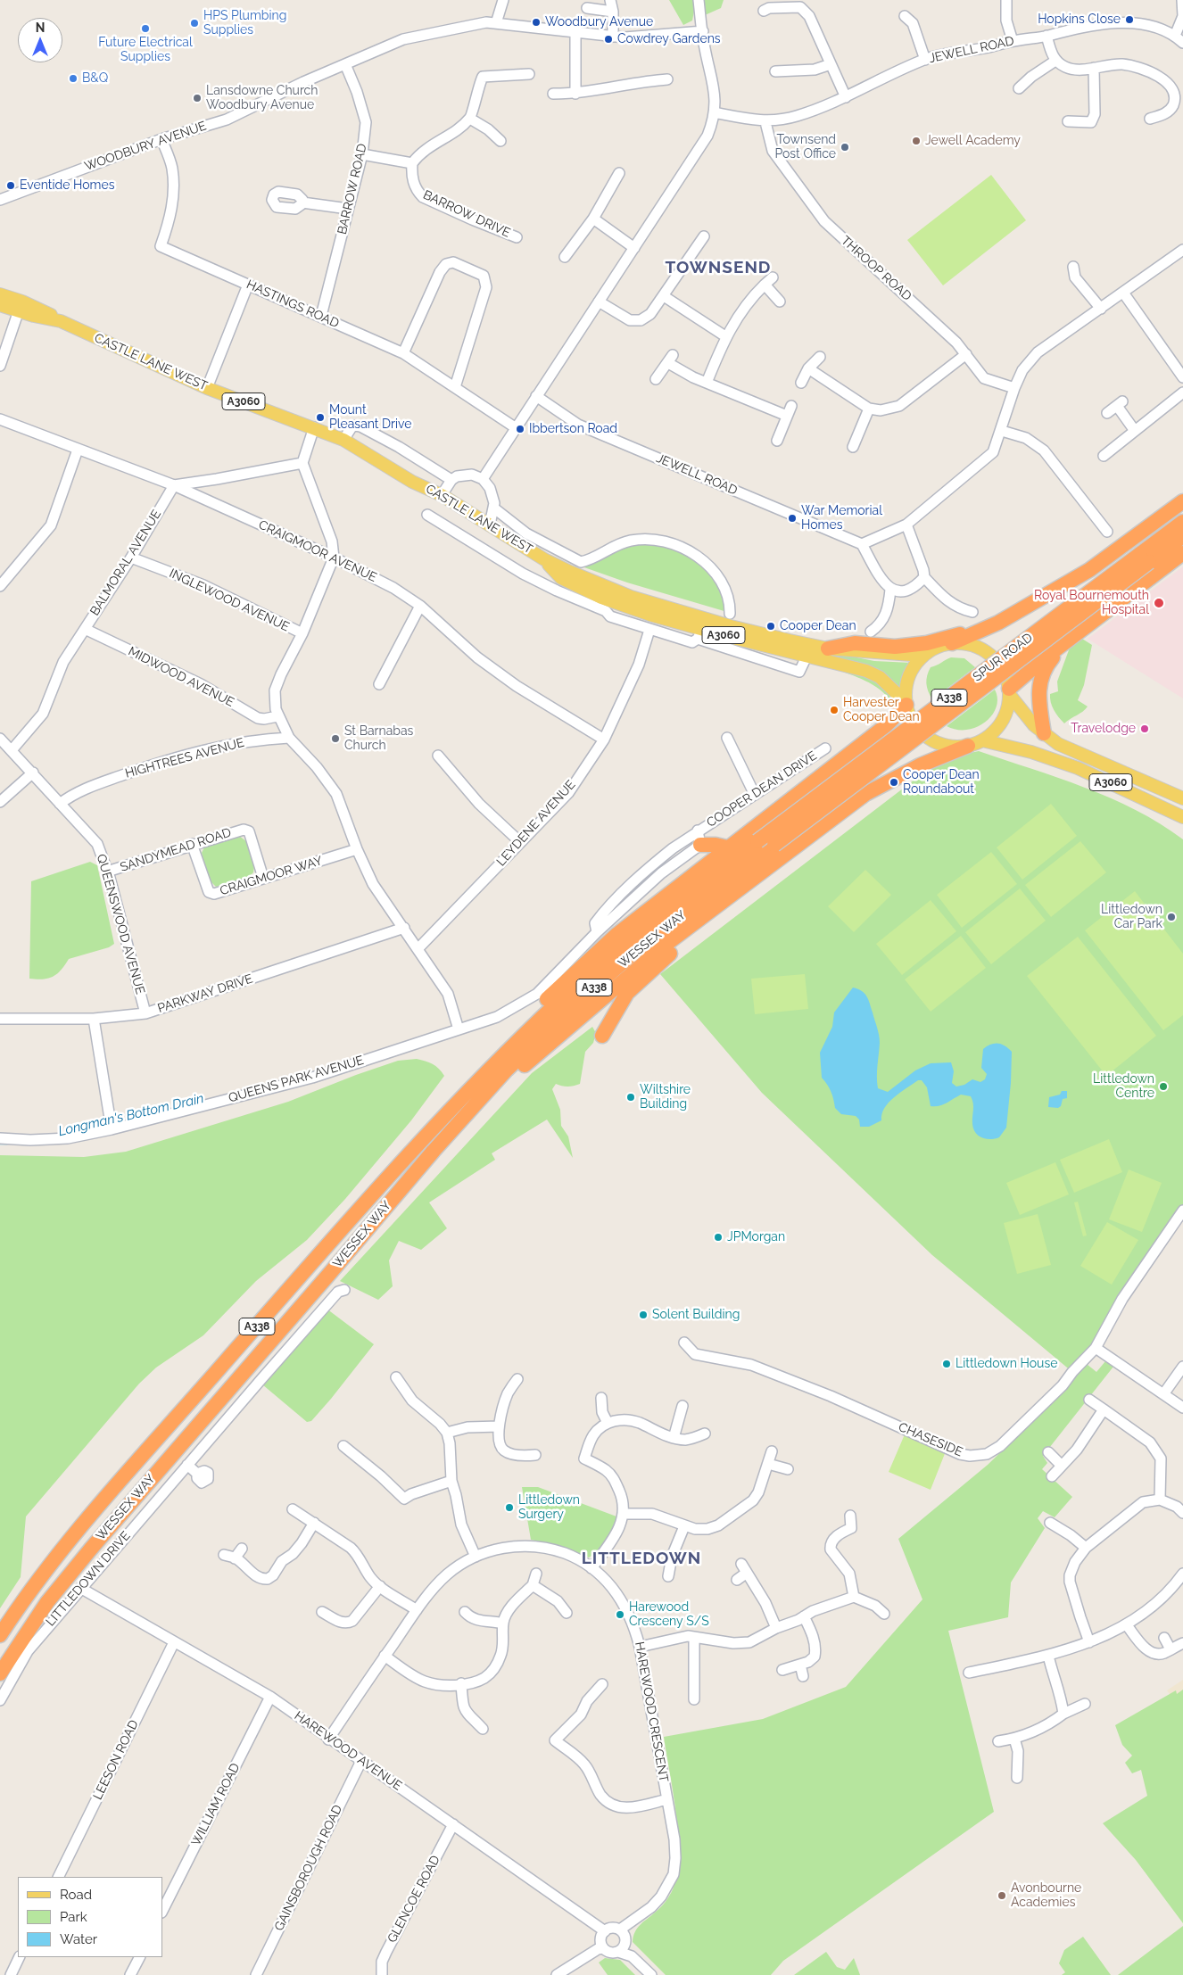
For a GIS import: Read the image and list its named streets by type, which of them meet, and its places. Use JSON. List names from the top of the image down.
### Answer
{
  "streets": {
    "highway": ["SPUR ROAD", "A338", "WESSEX WAY"],
    "main road": ["CASTLE LANE WEST", "A3060"],
    "street": [
      "JEWELL ROAD",
      "WOODBURY AVENUE",
      "BARROW ROAD",
      "BARROW DRIVE",
      "THROOP ROAD",
      "HASTINGS ROAD",
      "CRAIGMOOR AVENUE",
      "BALMORAL AVENUE",
      "INGLEWOOD AVENUE",
      "MIDWOOD AVENUE",
      "HIGHTREES AVENUE",
      "COOPER DEAN DRIVE",
      "LEYDENE AVENUE",
      "SANDYMEAD ROAD",
      "CRAIGMOOR WAY",
      "QUEENSWOOD AVENUE",
      "PARKWAY DRIVE",
      "QUEENS PARK AVENUE",
      "CHASESIDE",
      "LITTLEDOWN DRIVE",
      "HAREWOOD CRESCENT",
      "HAREWOOD AVENUE",
      "LEESON ROAD",
      "WILLIAM ROAD",
      "GAINSBOROUGH ROAD",
      "GLENCOE ROAD"
    ]
  },
  "crossings": [
    ["JEWELL ROAD", "THROOP ROAD"],
    ["WOODBURY AVENUE", "BARROW ROAD"],
    ["WOODBURY AVENUE", "HASTINGS ROAD"],
    ["BARROW ROAD", "HASTINGS ROAD"],
    ["CASTLE LANE WEST", "A3060"],
    ["CASTLE LANE WEST", "LEYDENE AVENUE"],
    ["CRAIGMOOR AVENUE", "BALMORAL AVENUE"],
    ["CRAIGMOOR AVENUE", "LEYDENE AVENUE"],
    ["BALMORAL AVENUE", "INGLEWOOD AVENUE"],
    ["BALMORAL AVENUE", "MIDWOOD AVENUE"],
    ["BALMORAL AVENUE", "QUEENSWOOD AVENUE"],
    ["SPUR ROAD", "WESSEX WAY"],
    ["HIGHTREES AVENUE", "QUEENSWOOD AVENUE"],
    ["COOPER DEAN DRIVE", "QUEENS PARK AVENUE"],
    ["SANDYMEAD ROAD", "CRAIGMOOR WAY"],
    ["SANDYMEAD ROAD", "QUEENSWOOD AVENUE"],
    ["QUEENSWOOD AVENUE", "PARKWAY DRIVE"],
    ["LITTLEDOWN DRIVE", "HAREWOOD AVENUE"],
    ["HAREWOOD CRESCENT", "HAREWOOD AVENUE"],
    ["HAREWOOD AVENUE", "LEESON ROAD"],
    ["HAREWOOD AVENUE", "WILLIAM ROAD"],
    ["HAREWOOD AVENUE", "GAINSBOROUGH ROAD"],
    ["HAREWOOD AVENUE", "GLENCOE ROAD"]
  ],
  "districts": ["TOWNSEND", "LITTLEDOWN"],
  "water": ["Longman's Bottom Drain"],
  "places": [
    "Hopkins Close",
    "Woodbury Avenue",
    "HPS Plumbing Supplies",
    "Future Electrical Supplies",
    "Cowdrey Gardens",
    "B&Q",
    "Lansdowne Church Woodbury Avenue",
    "Jewell Academy",
    "Townsend Post Office",
    "Eventide Homes",
    "Mount Pleasant Drive",
    "Ibbertson Road",
    "War Memorial Homes",
    "Royal Bournemouth Hospital",
    "Cooper Dean",
    "Harvester Cooper Dean",
    "Travelodge",
    "St Barnabas Church",
    "Cooper Dean Roundabout",
    "Littledown Car Park",
    "Littledown Centre",
    "Wiltshire Building",
    "JPMorgan",
    "Solent Building",
    "Littledown House",
    "Littledown Surgery",
    "Harewood Cresceny S/S",
    "Avonbourne Academies"
  ],
  "legend": ["Road", "Park", "Water"],
  "north": "top"
}
